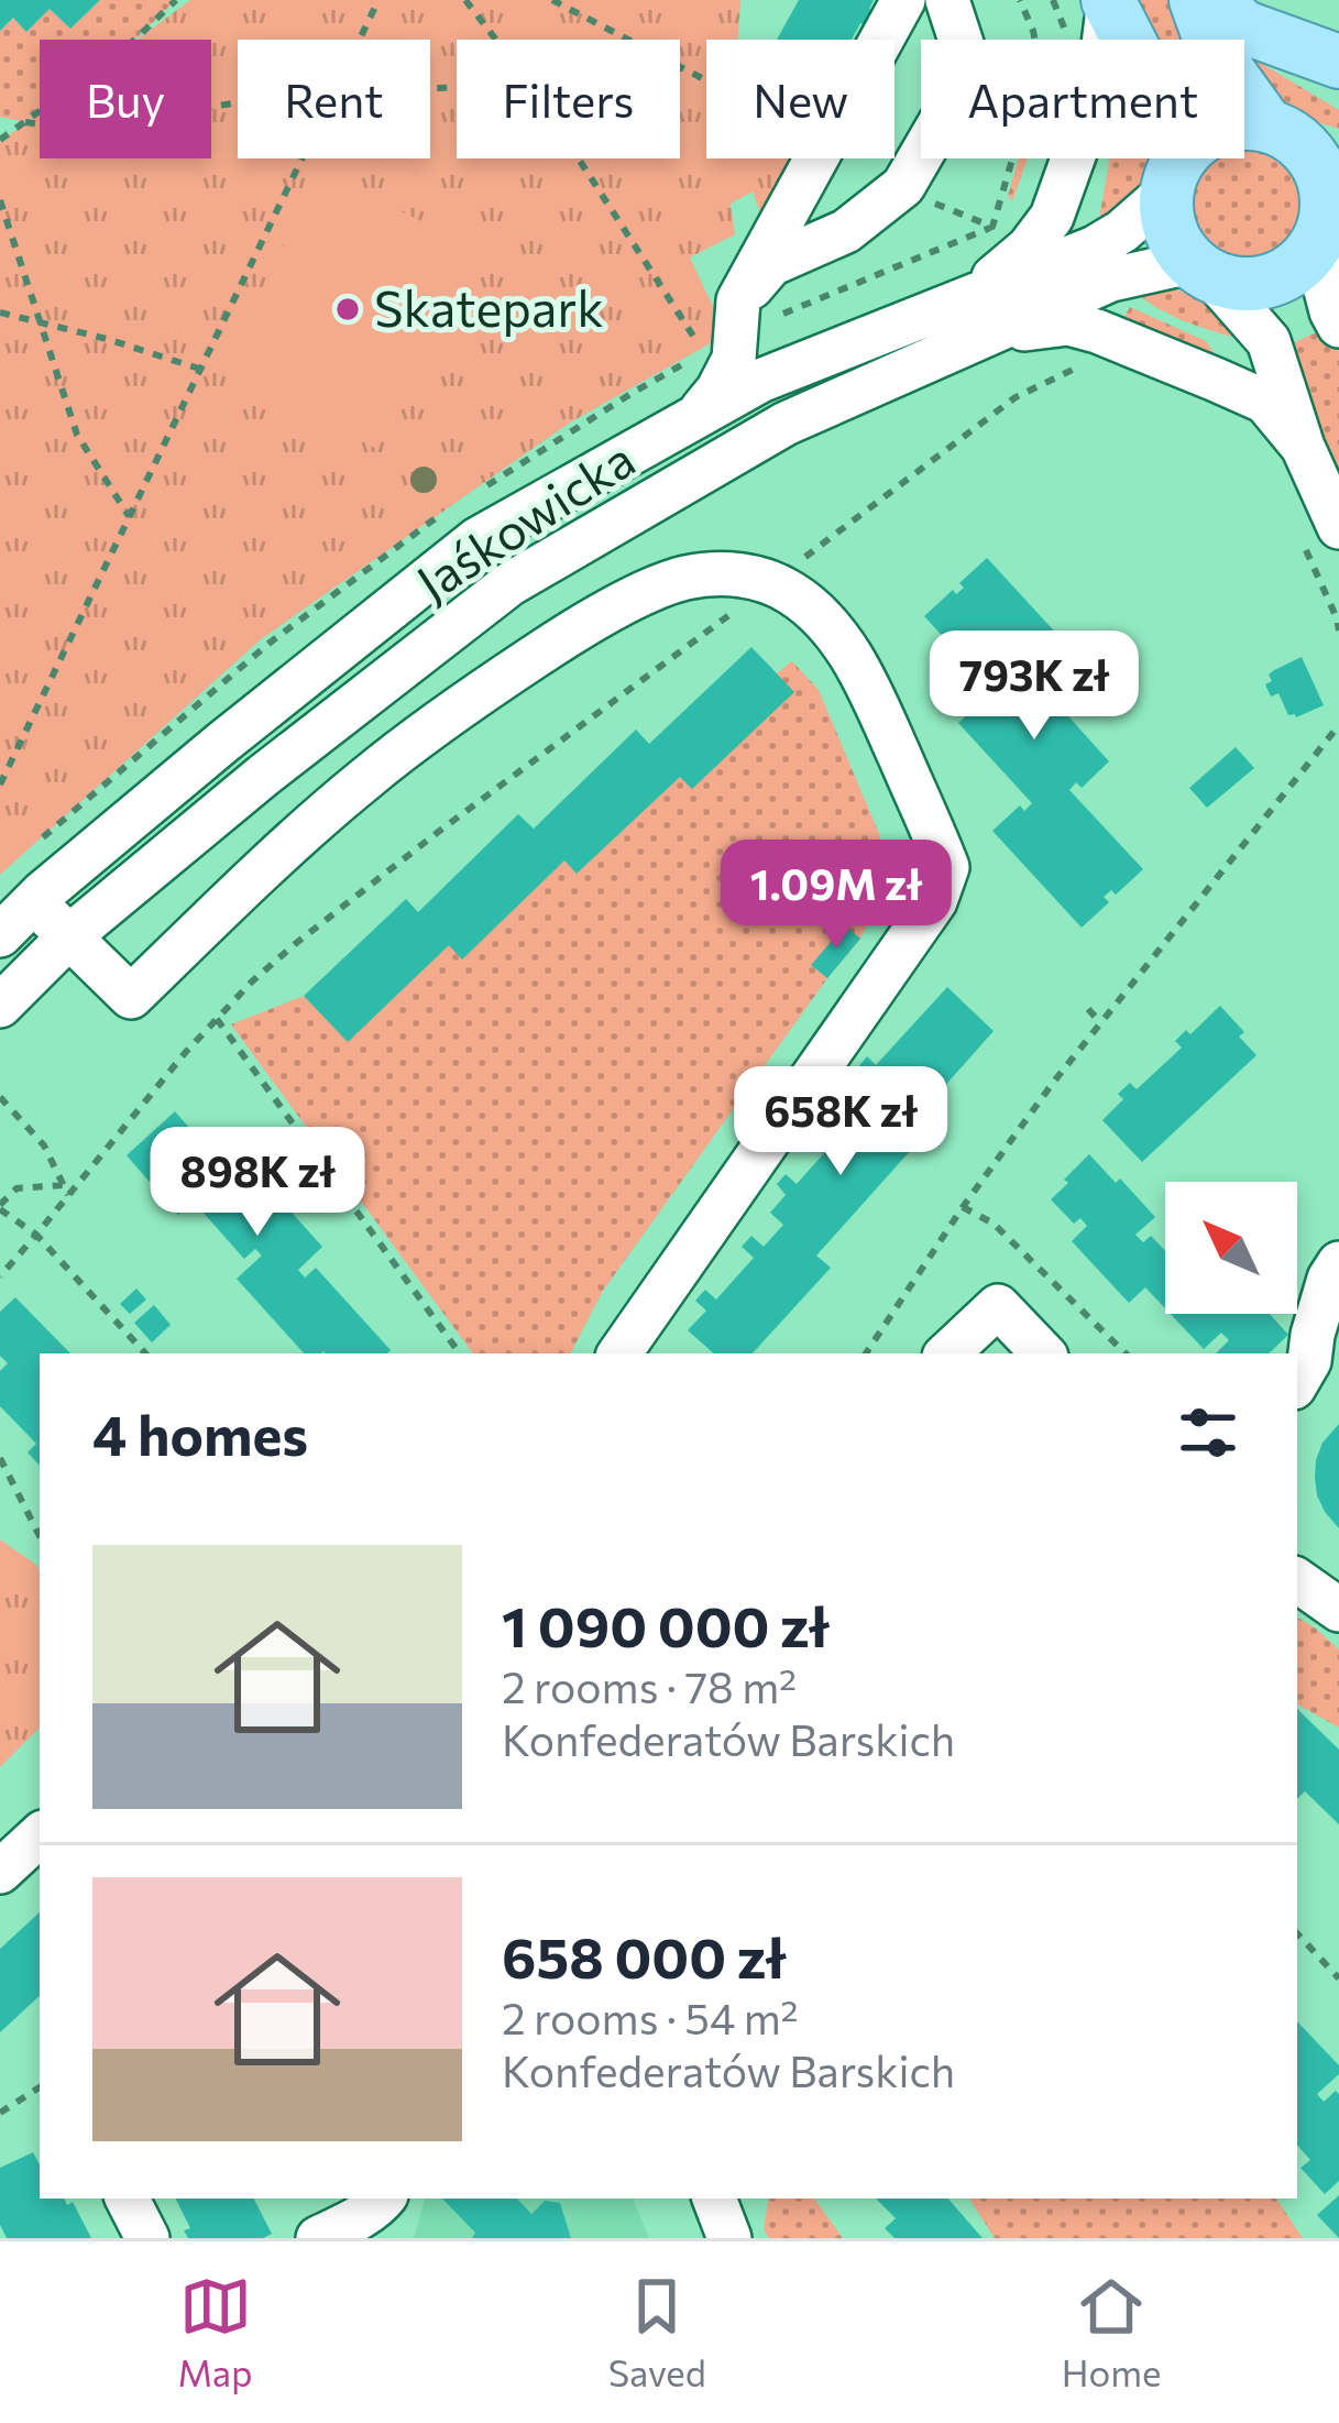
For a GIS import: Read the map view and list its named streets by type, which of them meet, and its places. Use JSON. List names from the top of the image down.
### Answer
{
  "streets": {
    "street": ["Jaśkowicka"]
  },
  "places": ["Skatepark"],
  "north": "top left",
  "page": {
    "chip": [
      "Buy",
      "Rent",
      "Filters",
      "New",
      "Apartment"
    ],
    "price": [
      "793K zł",
      "1.09M zł",
      "658K zł",
      "898K zł"
    ],
    "heading": "4 homes",
    "list": [
      {
        "name": "1 090 000 zł",
        "note": "2 rooms · 78 m² · Konfederatów Barskich"
      },
      {
        "name": "658 000 zł",
        "note": "2 rooms · 54 m² · Konfederatów Barskich"
      }
    ],
    "tabs": ["Map", "Saved", "Home"]
  }
}
